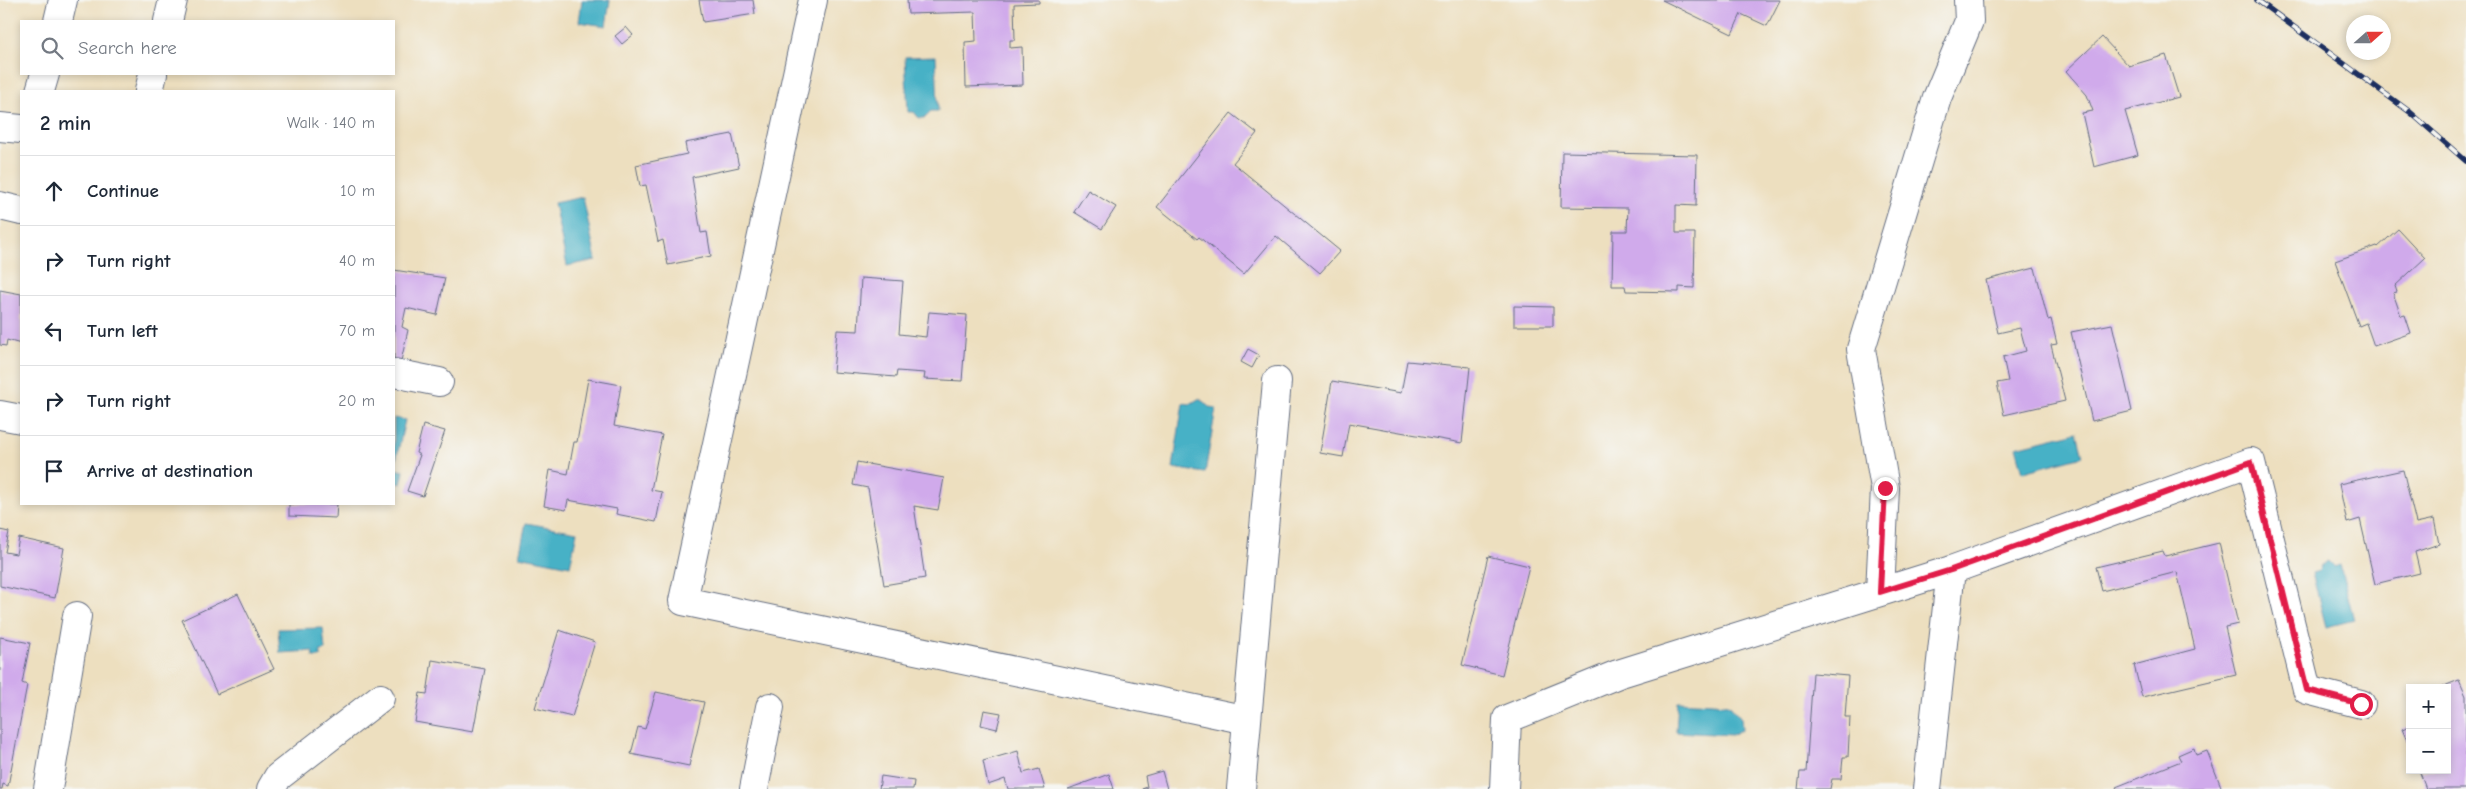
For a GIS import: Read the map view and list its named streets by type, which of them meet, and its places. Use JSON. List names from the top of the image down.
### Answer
{
  "north": "right",
  "page": {
    "search": "Search here",
    "heading": ["2 min", "Walk · 140 m"],
    "list": [
      ["Continue", "10 m"],
      ["Turn right", "40 m"],
      ["Turn left", "70 m"],
      ["Turn right", "20 m"],
      "Arrive at destination"
    ],
    "map_buttons": ["+", "−"]
  }
}
